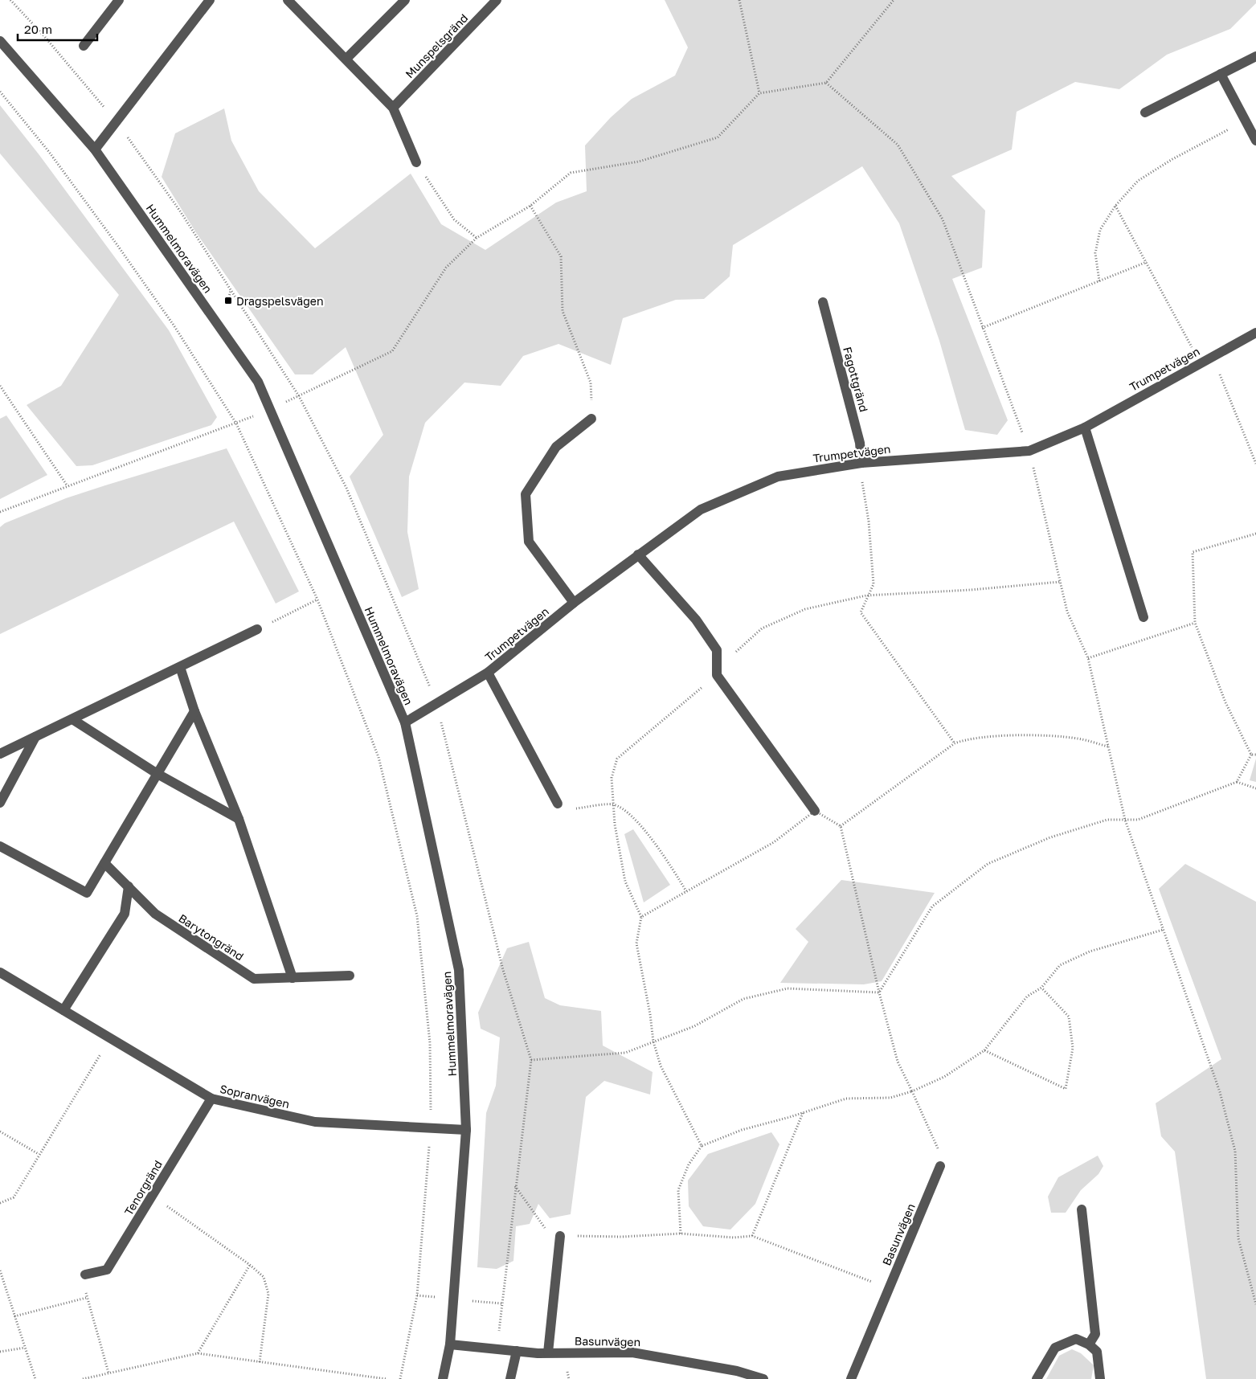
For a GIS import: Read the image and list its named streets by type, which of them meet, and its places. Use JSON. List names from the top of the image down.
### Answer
{
  "streets": {
    "street": [
      "Munspelsgränd",
      "Hummelmoravägen",
      "Trumpetvägen",
      "Fagottgränd",
      "Barytongränd",
      "Sopranvägen",
      "Tenorgränd",
      "Basunvägen"
    ]
  },
  "crossings": [
    ["Hummelmoravägen", "Trumpetvägen"],
    ["Hummelmoravägen", "Sopranvägen"],
    ["Hummelmoravägen", "Basunvägen"],
    ["Trumpetvägen", "Fagottgränd"],
    ["Sopranvägen", "Tenorgränd"]
  ],
  "places": {
    "transit": ["Dragspelsvägen"]
  },
  "scale_bar": "20 m"
}
